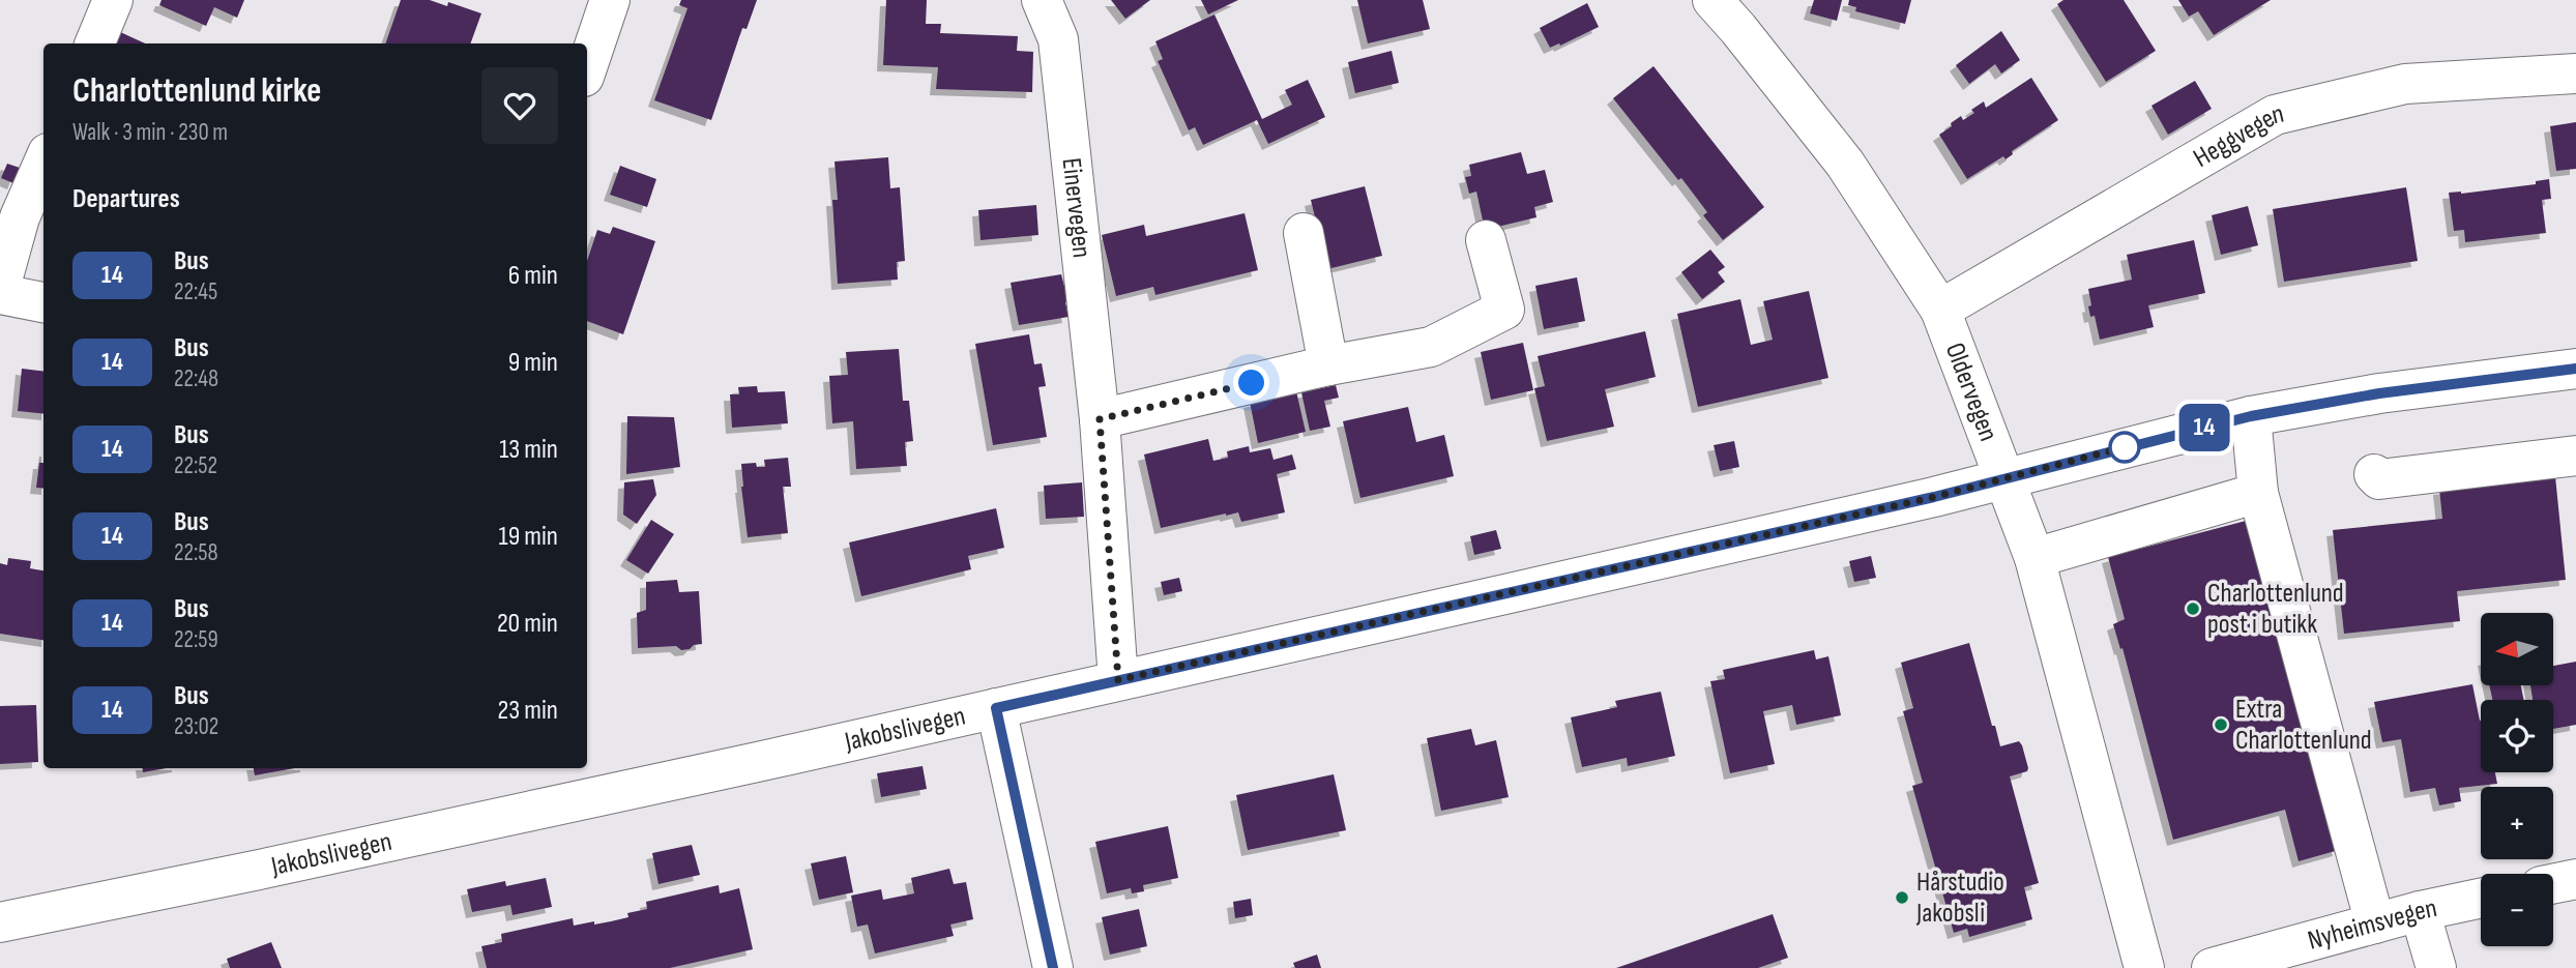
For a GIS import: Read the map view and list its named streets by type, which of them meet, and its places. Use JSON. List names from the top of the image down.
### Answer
{
  "streets": {
    "street": [
      "Heggvegen",
      "Einervegen",
      "Oldervegen",
      "Jakobslivegen",
      "Nyheimsvegen"
    ]
  },
  "crossings": [
    ["Heggvegen", "Oldervegen"],
    ["Einervegen", "Jakobslivegen"],
    ["Oldervegen", "Jakobslivegen"]
  ],
  "places": ["Charlottenlund post i butikk", "Extra Charlottenlund", "Hårstudio Jakobsli"],
  "lines": ["bus line 14"],
  "north": "left",
  "page": {
    "on_map": "14",
    "heading": [
      ["Charlottenlund kirke", "Walk · 3 min · 230 m"],
      "Departures"
    ],
    "list": [
      {
        "mark": "14",
        "name": "Bus",
        "note": "22:45",
        "value": "6 min"
      },
      {
        "mark": "14",
        "name": "Bus",
        "note": "22:48",
        "value": "9 min"
      },
      {
        "mark": "14",
        "name": "Bus",
        "note": "22:52",
        "value": "13 min"
      },
      {
        "mark": "14",
        "name": "Bus",
        "note": "22:58",
        "value": "19 min"
      },
      {
        "mark": "14",
        "name": "Bus",
        "note": "22:59",
        "value": "20 min"
      },
      {
        "mark": "14",
        "name": "Bus",
        "note": "23:02",
        "value": "23 min"
      }
    ],
    "map_buttons": ["+", "−"]
  }
}
